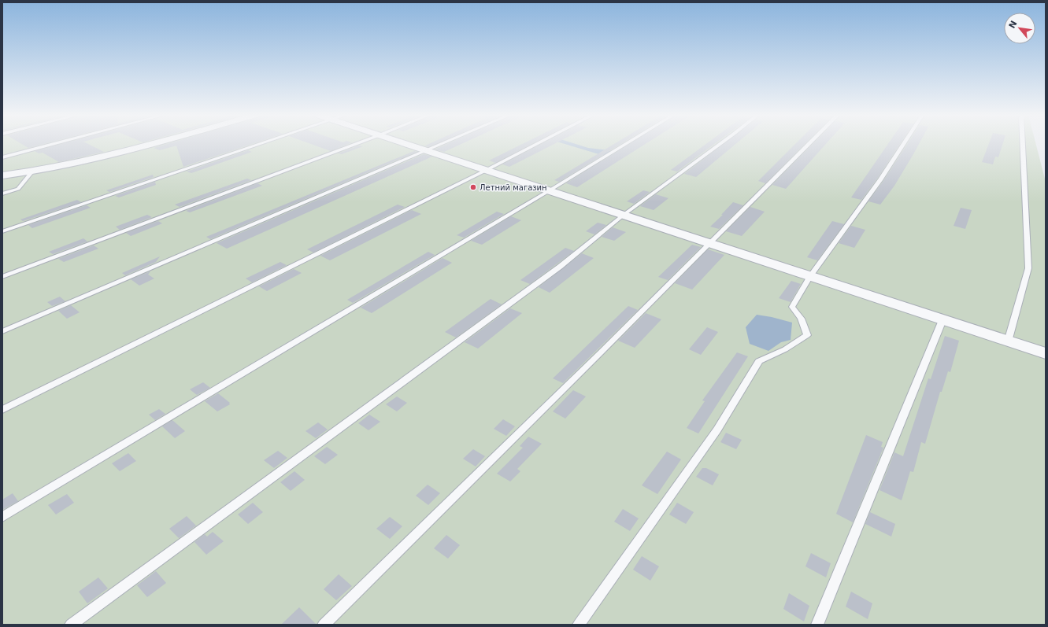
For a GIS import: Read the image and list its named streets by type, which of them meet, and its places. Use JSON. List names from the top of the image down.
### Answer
{
  "places": ["Летний магазин"],
  "north": "top left"
}
